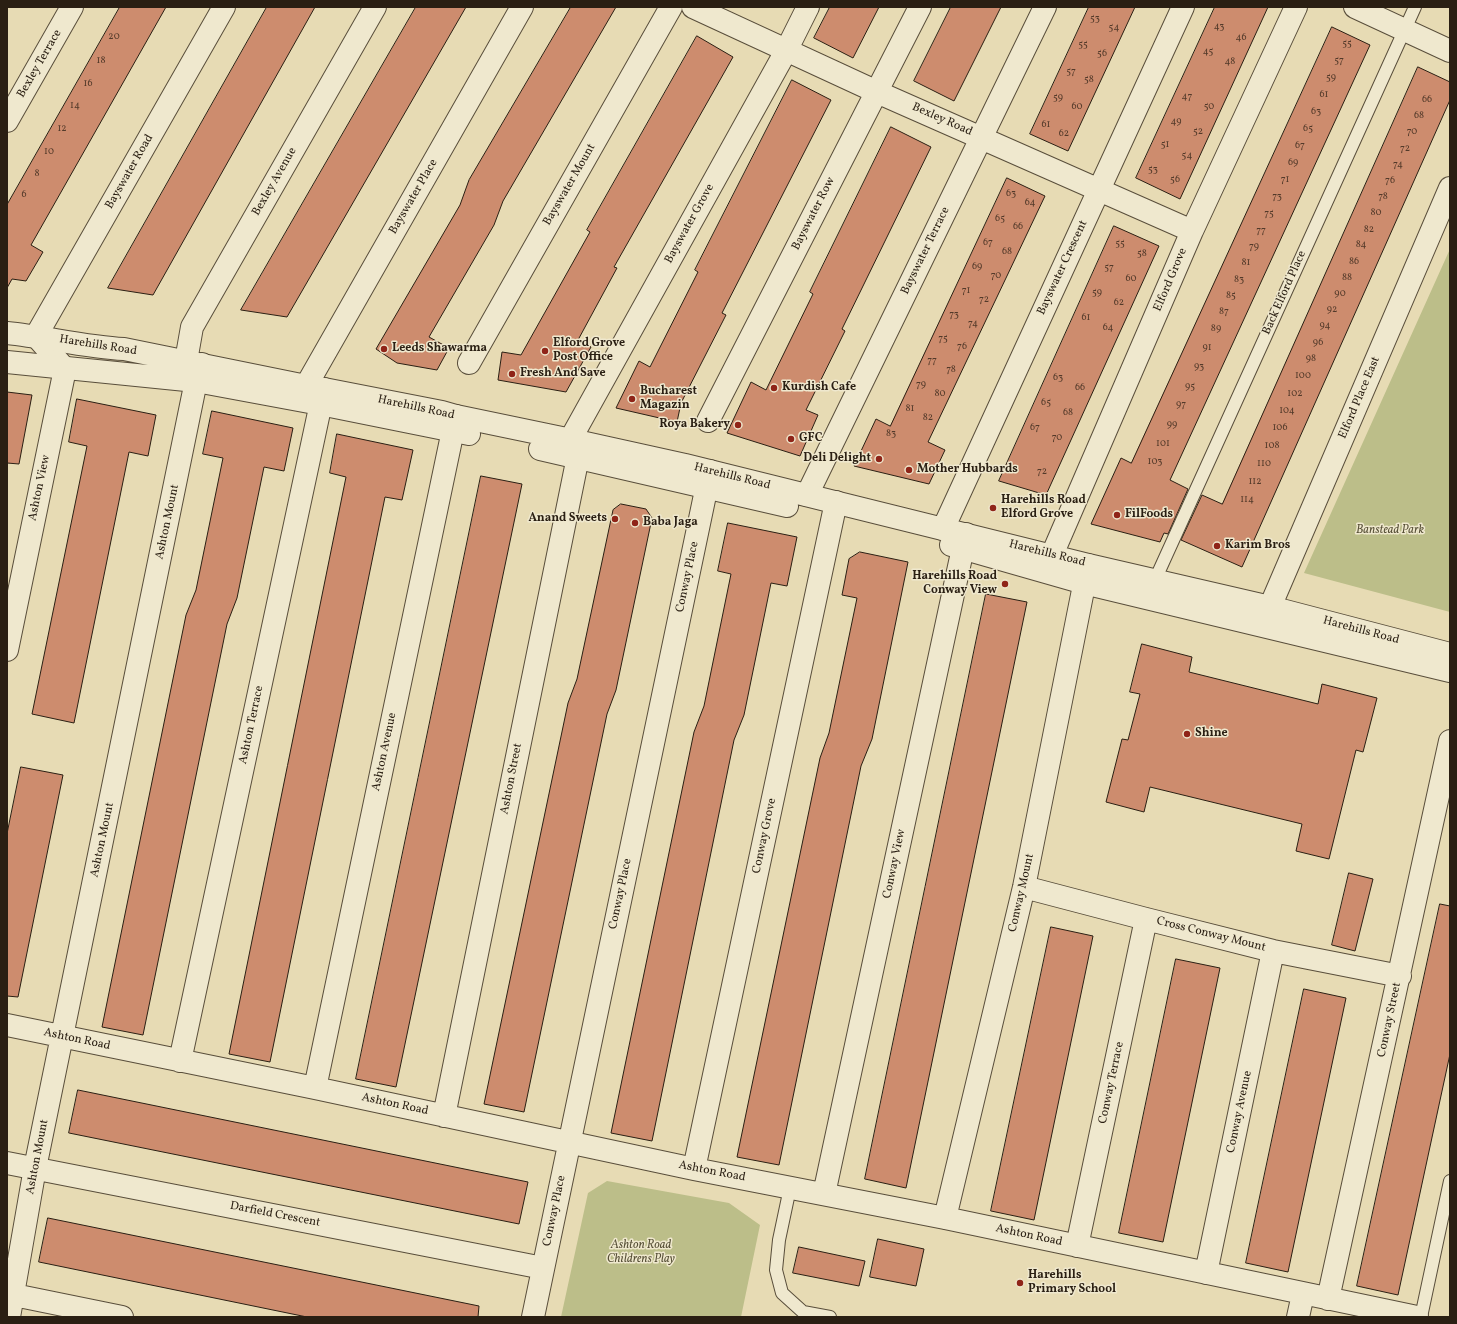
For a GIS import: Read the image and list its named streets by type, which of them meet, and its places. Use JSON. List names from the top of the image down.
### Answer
{
  "streets": {
    "street": [
      "Bexley Terrace",
      "Bexley Road",
      "Bayswater Road",
      "Bexley Avenue",
      "Bayswater Mount",
      "Bayswater Place",
      "Bayswater Row",
      "Bayswater Grove",
      "Bayswater Terrace",
      "Bayswater Crescent",
      "Elford Grove",
      "Harehills Road",
      "Elford Place East",
      "Ashton View",
      "Ashton Mount",
      "Conway Place",
      "Ashton Terrace",
      "Ashton Avenue",
      "Ashton Street",
      "Conway Grove",
      "Conway View",
      "Conway Mount",
      "Cross Conway Mount",
      "Conway Street",
      "Ashton Road",
      "Conway Terrace",
      "Conway Avenue",
      "Darfield Crescent"
    ],
    "lane": ["Back Elford Place"]
  },
  "crossings": [
    ["Bexley Road", "Bayswater Row"],
    ["Bexley Road", "Bayswater Grove"],
    ["Bexley Road", "Bayswater Terrace"],
    ["Bexley Road", "Bayswater Crescent"],
    ["Bexley Road", "Elford Grove"],
    ["Bayswater Road", "Harehills Road"],
    ["Bexley Avenue", "Harehills Road"],
    ["Bexley Avenue", "Ashton Mount"],
    ["Bayswater Place", "Harehills Road"],
    ["Bayswater Place", "Ashton Terrace"],
    ["Bayswater Grove", "Harehills Road"],
    ["Bayswater Grove", "Ashton Street"],
    ["Bayswater Terrace", "Harehills Road"],
    ["Bayswater Crescent", "Harehills Road"],
    ["Elford Grove", "Harehills Road"],
    ["Back Elford Place", "Harehills Road"],
    ["Harehills Road", "Elford Place East"],
    ["Harehills Road", "Ashton View"],
    ["Harehills Road", "Ashton Mount"],
    ["Harehills Road", "Conway Place"],
    ["Harehills Road", "Ashton Terrace"],
    ["Harehills Road", "Ashton Avenue"],
    ["Harehills Road", "Ashton Street"],
    ["Harehills Road", "Conway Grove"],
    ["Harehills Road", "Conway View"],
    ["Harehills Road", "Conway Mount"],
    ["Ashton Mount", "Ashton Road"],
    ["Ashton Mount", "Darfield Crescent"],
    ["Conway Place", "Ashton Road"],
    ["Conway Place", "Darfield Crescent"],
    ["Ashton Terrace", "Ashton Road"],
    ["Ashton Avenue", "Ashton Road"],
    ["Ashton Street", "Ashton Road"],
    ["Conway Grove", "Ashton Road"],
    ["Conway View", "Ashton Road"],
    ["Conway Mount", "Cross Conway Mount"],
    ["Conway Mount", "Ashton Road"],
    ["Cross Conway Mount", "Conway Street"],
    ["Cross Conway Mount", "Conway Terrace"],
    ["Cross Conway Mount", "Conway Avenue"],
    ["Conway Street", "Ashton Road"],
    ["Ashton Road", "Conway Terrace"],
    ["Ashton Road", "Conway Avenue"]
  ],
  "parks": ["Banstead Park", "Ashton Road Childrens Play"],
  "places": [
    "Leeds Shawarma",
    "Elford Grove Post Office",
    "Fresh And Save",
    "Kurdish Cafe",
    "Bucharest Magazin",
    "Roya Bakery",
    "GFC",
    "Deli Delight",
    "Mother Hubbards",
    "Harehills Road Elford Grove",
    "FilFoods",
    "Anand Sweets",
    "Baba Jaga",
    "Karim Bros",
    "Harehills Road Conway View",
    "Shine",
    "Harehills Primary School"
  ],
  "house_numbers": [
    "53",
    "43",
    "54",
    "20",
    "46",
    "55",
    "55",
    "45",
    "56",
    "18",
    "57",
    "48",
    "57",
    "59",
    "58",
    "16",
    "61",
    "47",
    "59",
    "66",
    "14",
    "60",
    "50",
    "63",
    "68",
    "49",
    "61",
    "12",
    "65",
    "52",
    "70",
    "62",
    "51",
    "67",
    "72",
    "10",
    "54",
    "69",
    "74",
    "53",
    "8",
    "56",
    "71",
    "76",
    "63",
    "6",
    "73",
    "78",
    "64",
    "80",
    "75",
    "65",
    "66",
    "82",
    "77",
    "67",
    "55",
    "84",
    "79",
    "68",
    "58",
    "86",
    "81",
    "69",
    "57",
    "70",
    "88",
    "60",
    "83",
    "71",
    "59",
    "90",
    "85",
    "72",
    "62",
    "92",
    "87",
    "73",
    "61",
    "74",
    "94",
    "64",
    "89",
    "75",
    "96",
    "76",
    "91",
    "98",
    "77",
    "93",
    "78",
    "100",
    "63",
    "79",
    "95",
    "66",
    "80",
    "102",
    "65",
    "97",
    "81",
    "104",
    "68",
    "82",
    "99",
    "67",
    "106",
    "83",
    "70",
    "101",
    "108",
    "103",
    "110",
    "72",
    "112",
    "114"
  ]
}
